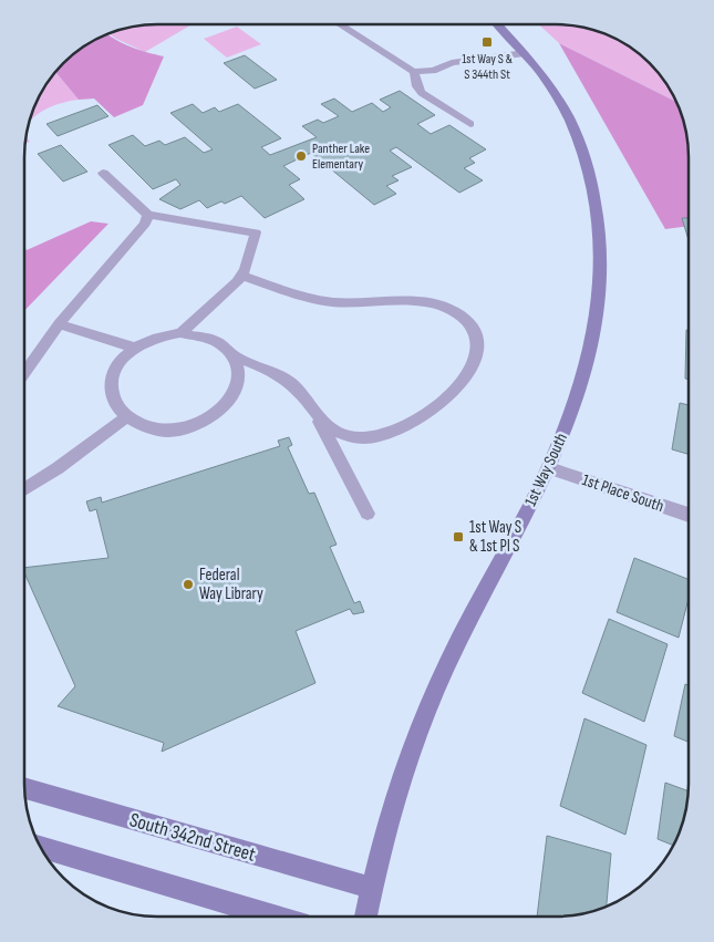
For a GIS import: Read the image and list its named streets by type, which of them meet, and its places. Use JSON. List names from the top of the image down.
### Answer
{
  "streets": {
    "main road": ["1st Way South", "South 342nd Street"],
    "street": ["1st Place South"]
  },
  "crossings": [
    ["1st Way South", "1st Place South"],
    ["1st Way South", "South 342nd Street"]
  ],
  "places": {
    "transit": ["1st Way S & S 344th St", "1st Way S & 1st Pl S"],
    "other": ["Panther Lake Elementary", "Federal Way Library"]
  }
}
